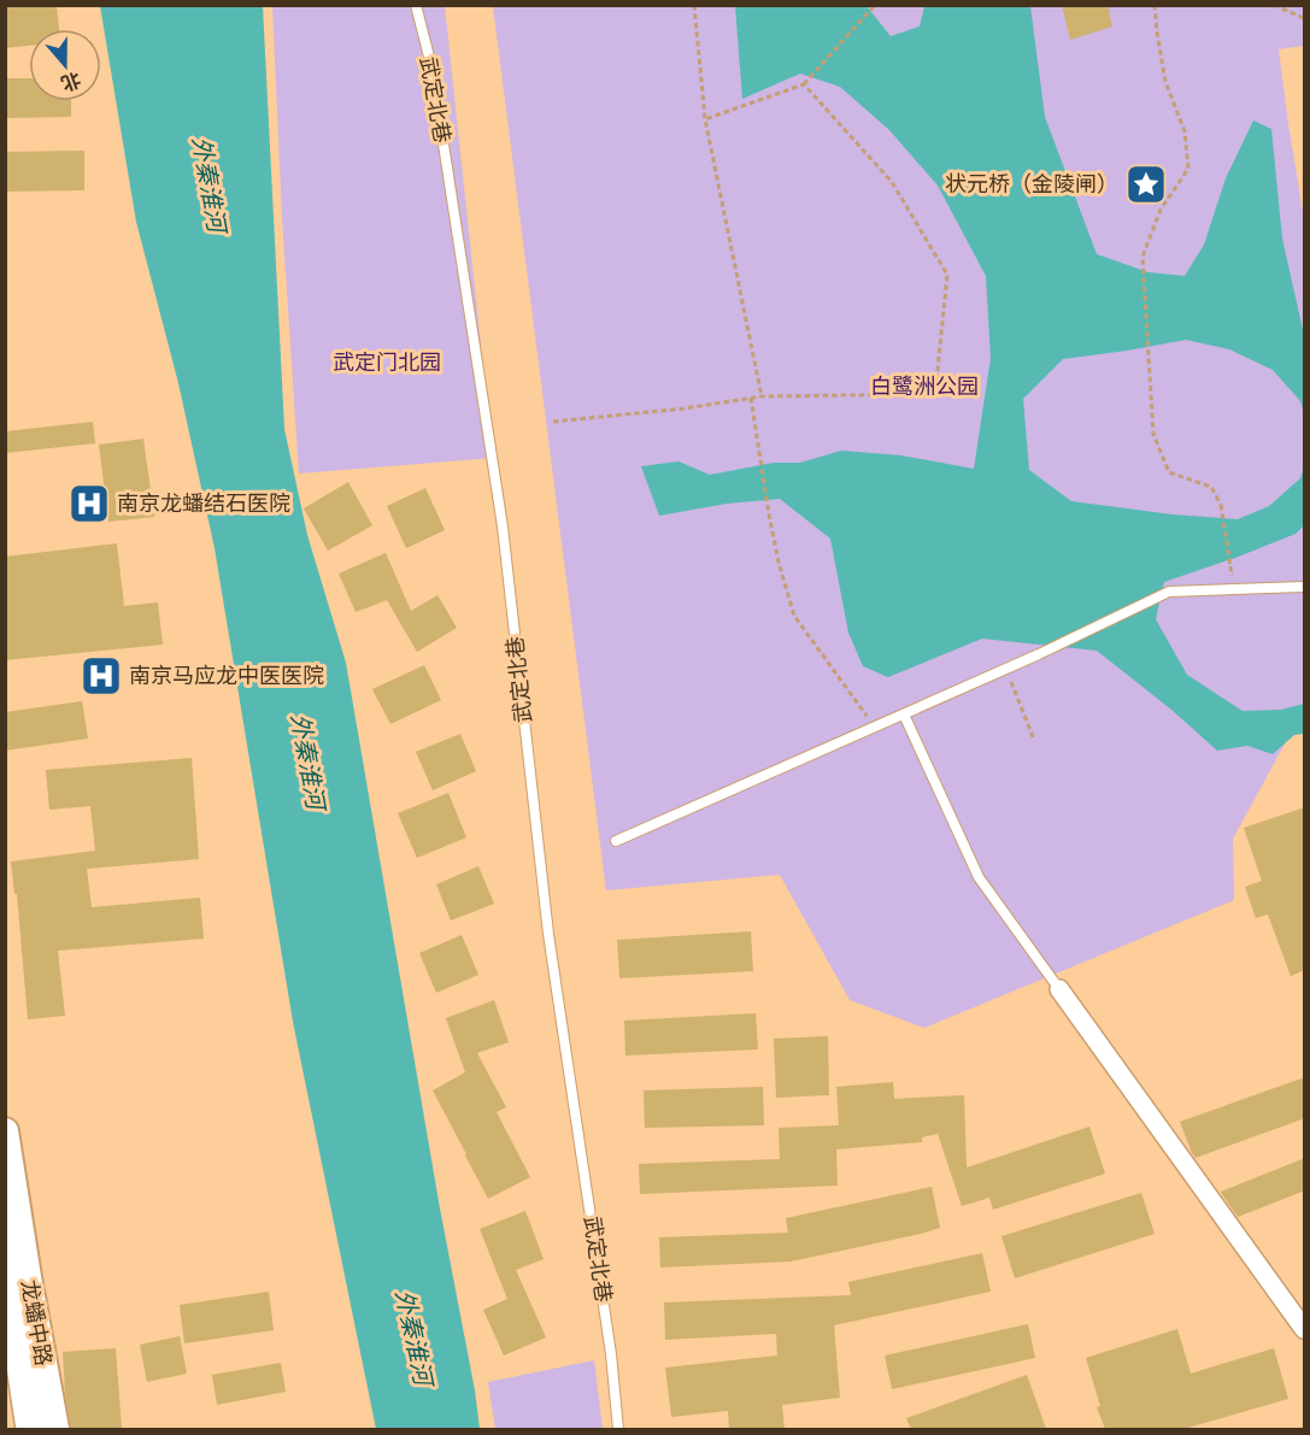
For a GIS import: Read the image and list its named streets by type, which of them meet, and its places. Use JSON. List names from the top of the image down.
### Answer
{
  "streets": {
    "main road": ["龙蟠中路"],
    "lane": ["武定北巷"]
  },
  "water": ["外秦淮河"],
  "parks": ["武定门北园", "白鹭洲公园"],
  "places": {
    "place": ["状元桥（金陵闸）"],
    "hospital": ["南京龙蟠结石医院", "南京马应龙中医医院"]
  },
  "north": "bottom"
}
